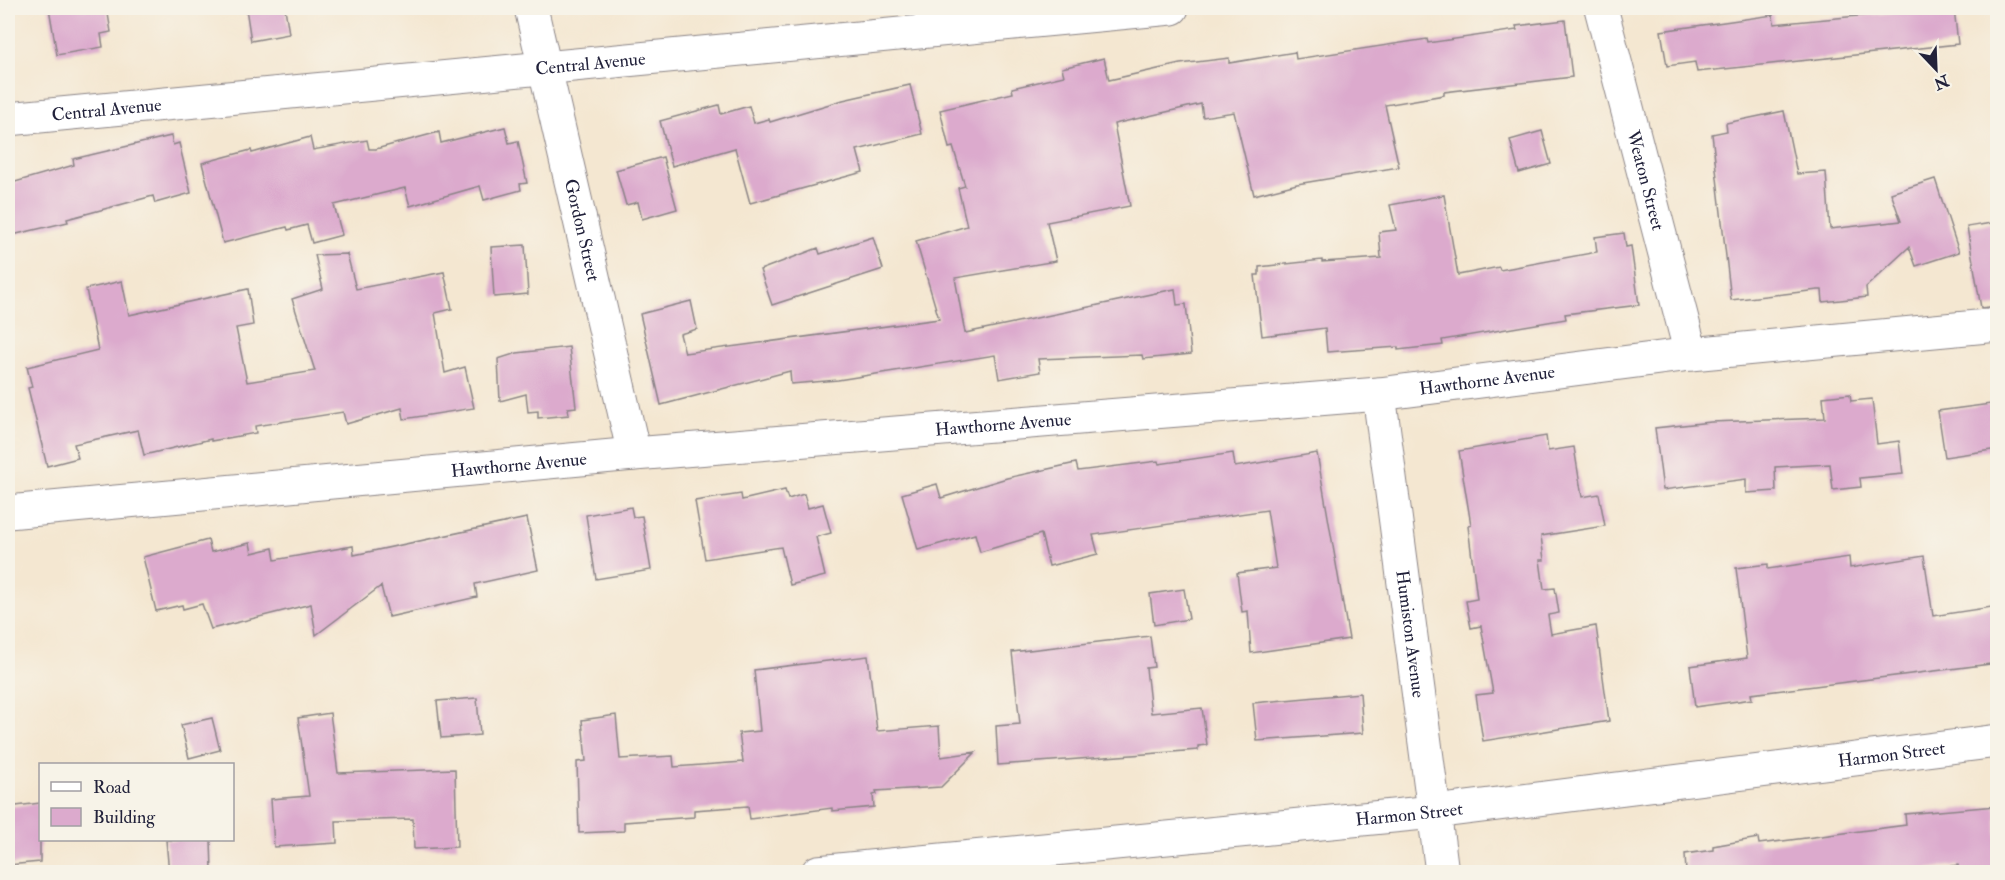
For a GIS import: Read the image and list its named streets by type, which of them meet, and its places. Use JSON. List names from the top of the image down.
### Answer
{
  "streets": {
    "street": [
      "Central Avenue",
      "Weaton Street",
      "Gordon Street",
      "Hawthorne Avenue",
      "Humiston Avenue",
      "Harmon Street"
    ]
  },
  "crossings": [
    ["Central Avenue", "Gordon Street"],
    ["Weaton Street", "Hawthorne Avenue"],
    ["Gordon Street", "Hawthorne Avenue"],
    ["Hawthorne Avenue", "Humiston Avenue"],
    ["Humiston Avenue", "Harmon Street"]
  ],
  "legend": ["Road", "Building"],
  "north": "bottom right"
}
